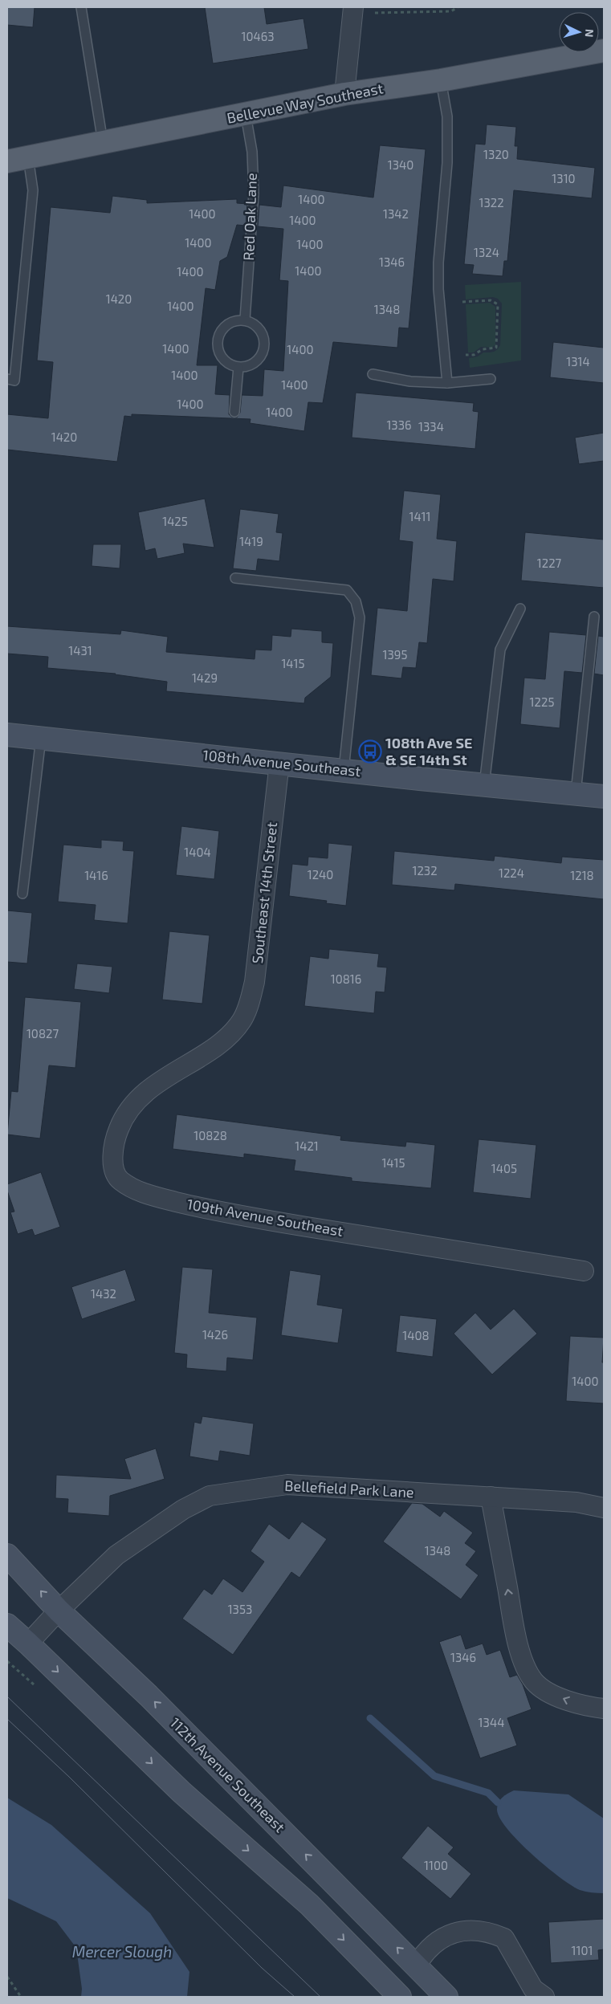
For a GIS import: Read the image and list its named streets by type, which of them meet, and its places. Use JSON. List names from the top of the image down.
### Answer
{
  "streets": {
    "main road": ["Bellevue Way Southeast", "108th Avenue Southeast", "112th Avenue Southeast"],
    "street": ["Southeast 14th Street", "109th Avenue Southeast", "Bellefield Park Lane"],
    "lane": ["Red Oak Lane"]
  },
  "crossings": [
    ["Bellevue Way Southeast", "Red Oak Lane"],
    ["108th Avenue Southeast", "Southeast 14th Street"],
    ["Southeast 14th Street", "109th Avenue Southeast"],
    ["Bellefield Park Lane", "112th Avenue Southeast"]
  ],
  "water": ["Mercer Slough"],
  "places": {
    "bus stop": ["108th Ave SE & SE 14th St"]
  },
  "house_numbers": [
    "10463",
    "1320",
    "1340",
    "1310",
    "1400",
    "1322",
    "1400",
    "1342",
    "1400",
    "1400",
    "1400",
    "1324",
    "1346",
    "1400",
    "1400",
    "1420",
    "1400",
    "1348",
    "1400",
    "1400",
    "1314",
    "1400",
    "1400",
    "1400",
    "1400",
    "1336",
    "1334",
    "1420",
    "1411",
    "1425",
    "1419",
    "1227",
    "1431",
    "1395",
    "1415",
    "1429",
    "1225",
    "1404",
    "1232",
    "1224",
    "1240",
    "1416",
    "1218",
    "10816",
    "10827",
    "10828",
    "1421",
    "1415",
    "1405",
    "1432",
    "1426",
    "1408",
    "1400",
    "1348",
    "1353",
    "1346",
    "1344",
    "1100",
    "1101"
  ],
  "north": "right"
}
